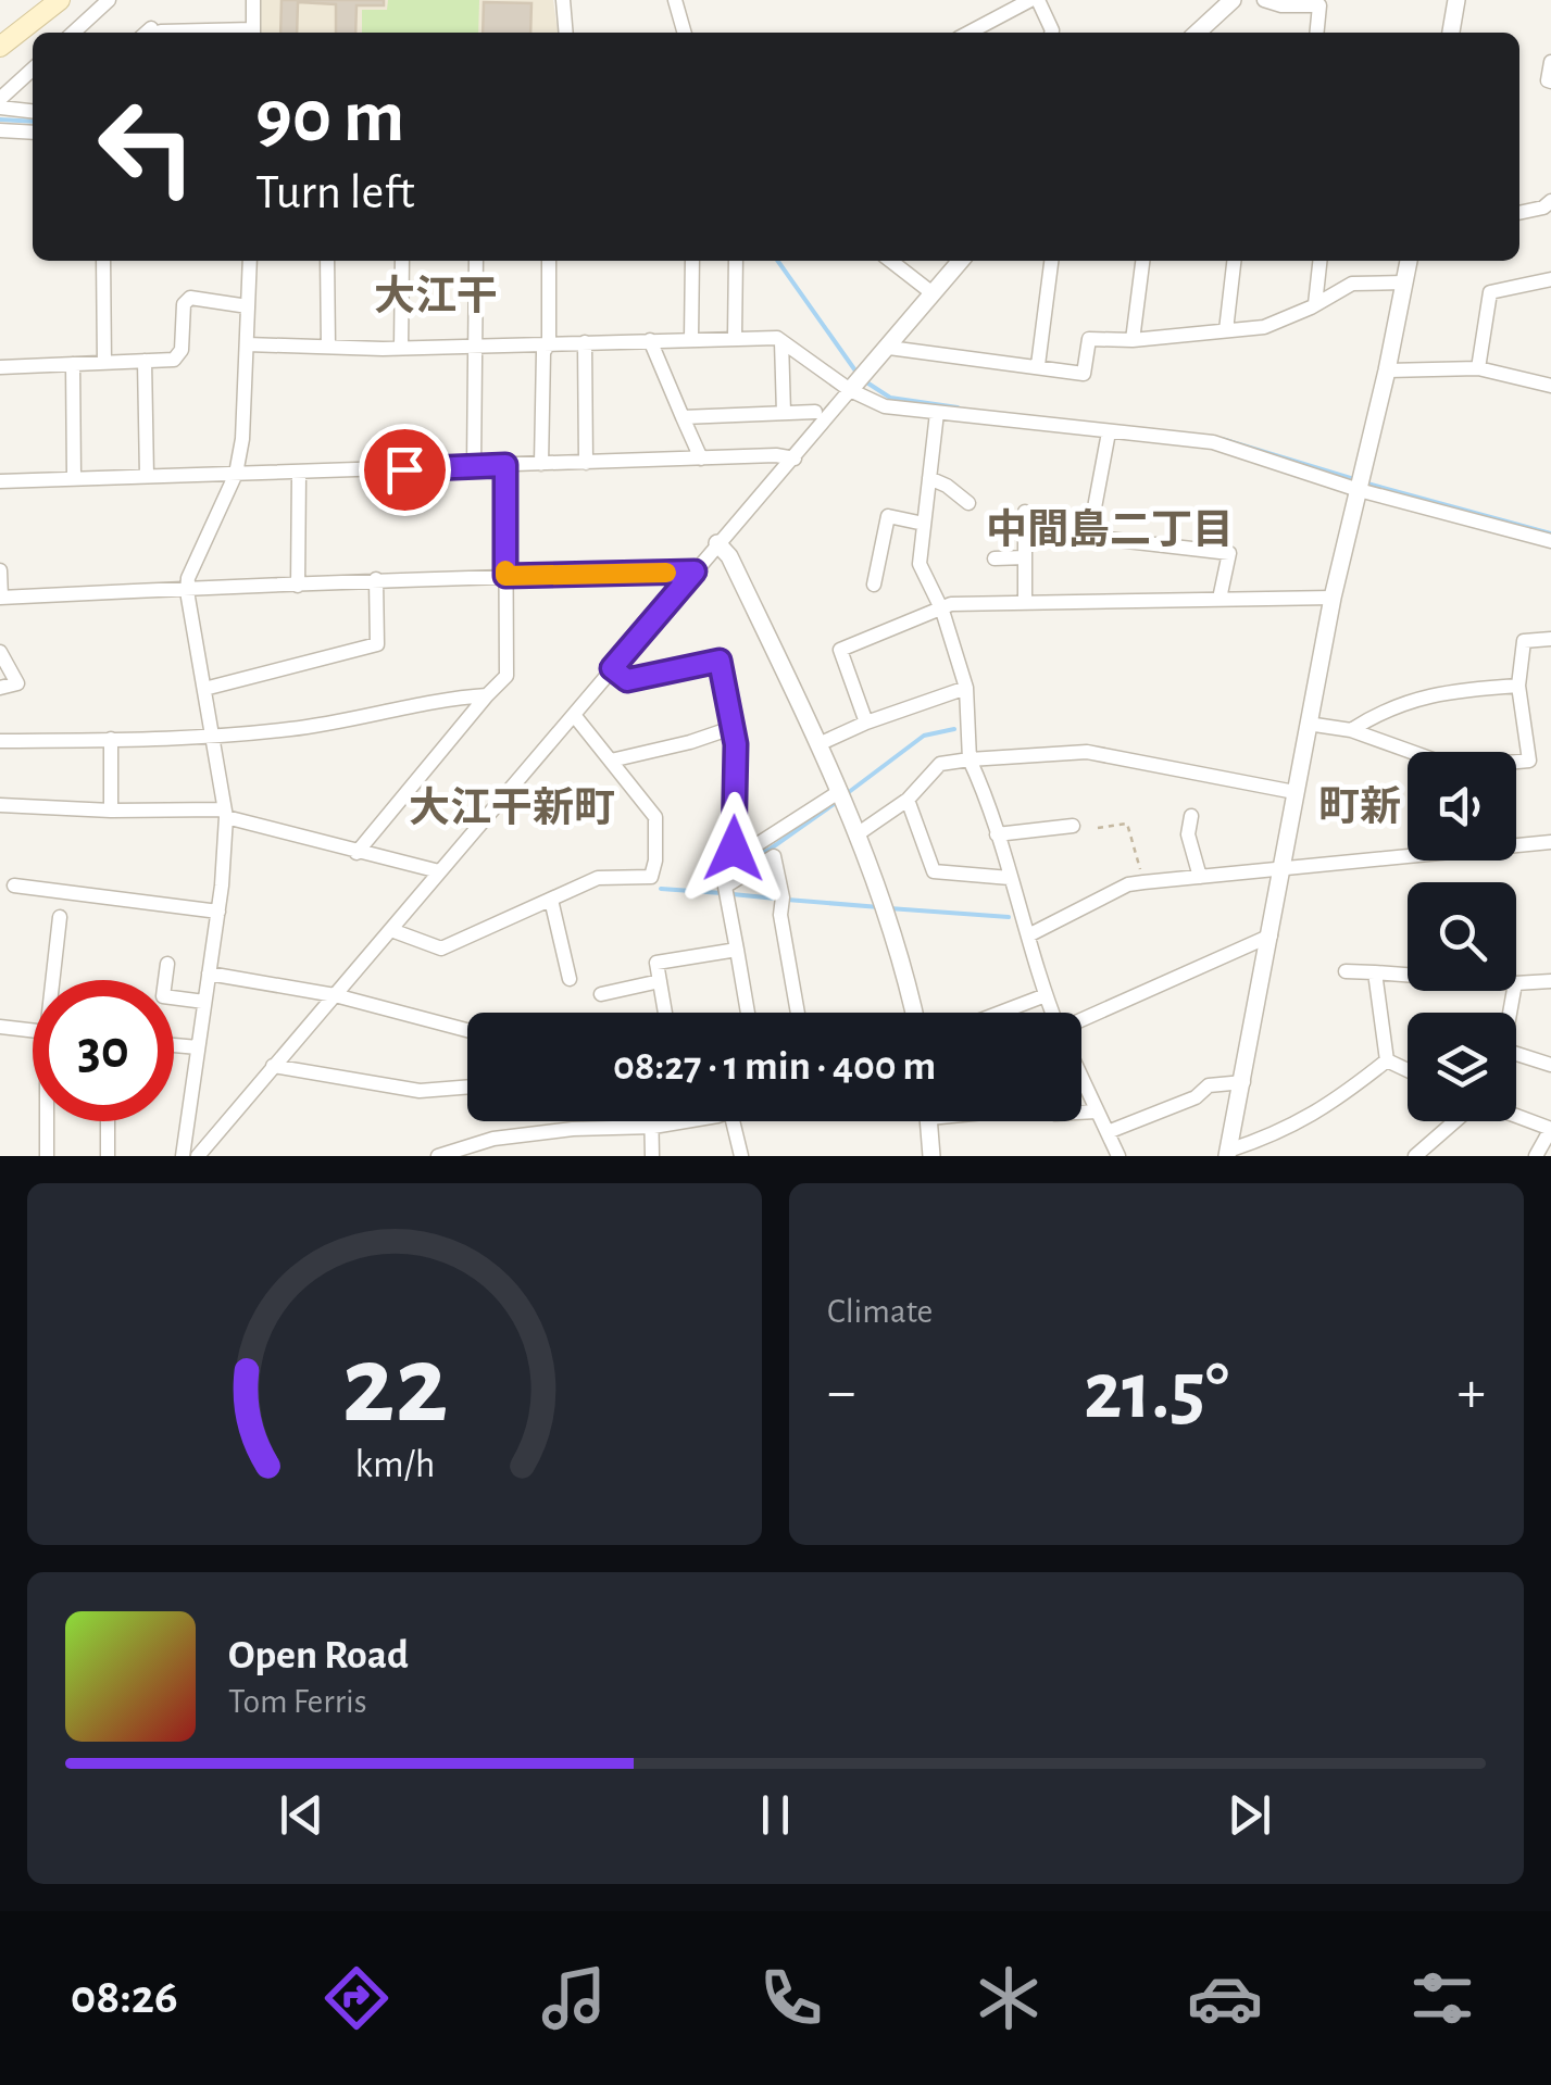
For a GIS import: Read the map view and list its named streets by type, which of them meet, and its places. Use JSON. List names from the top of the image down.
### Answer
{
  "districts": [
    "大江干",
    "中間島二丁目",
    "町新",
    "大江干新町"
  ],
  "page": {
    "turn": ["90 m", "Turn left"],
    "limit": "30",
    "trip": "08:27 · 1 min · 400 m",
    "tile": "Climate",
    "heat": ["−", "21.5°", "+"],
    "song": ["Open Road", "Tom Ferris"],
    "tabs": "08:26",
    "gauge": ["22", "km/h"]
  }
}
